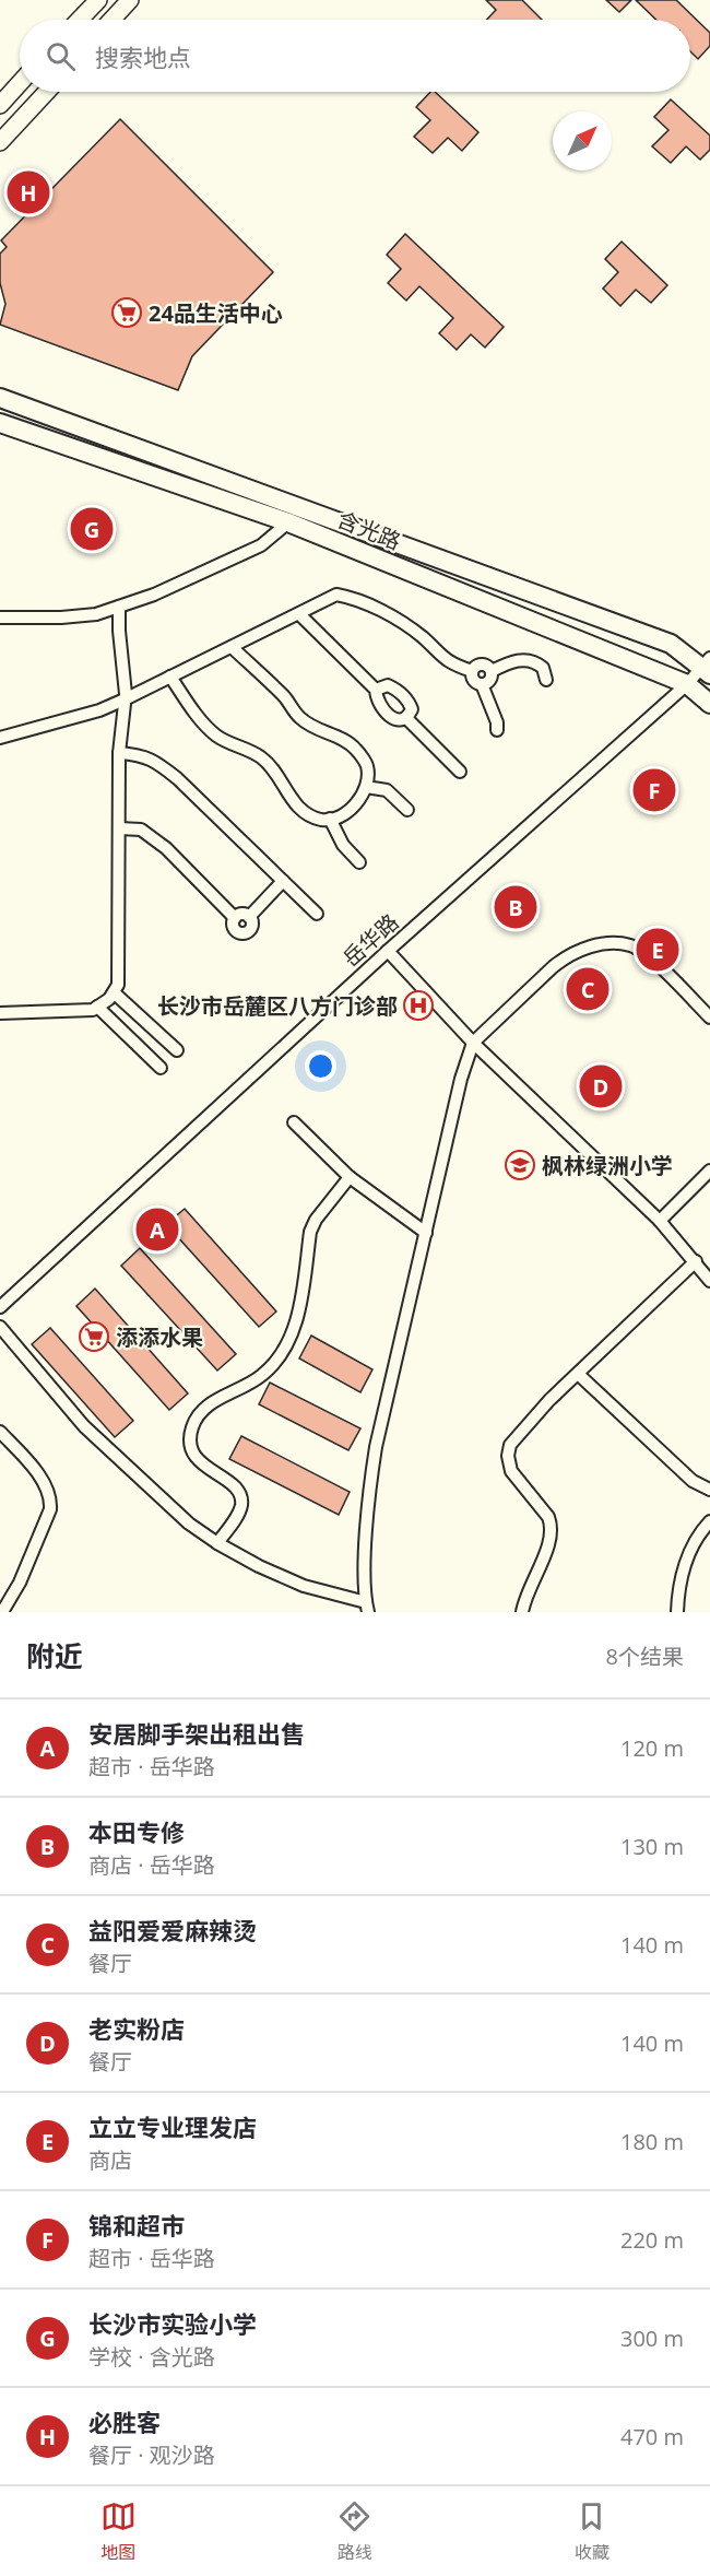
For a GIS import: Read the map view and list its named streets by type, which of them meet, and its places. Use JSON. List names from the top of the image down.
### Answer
{
  "streets": {
    "main road": ["含光路"],
    "street": ["岳华路"]
  },
  "crossings": [
    ["含光路", "岳华路"]
  ],
  "places": {
    "supermarket": ["24品生活中心", "添添水果"],
    "hospital": ["长沙市岳麓区八方门诊部"],
    "school or university": ["枫林绿洲小学"]
  },
  "north": "top right",
  "page": {
    "search": "搜索地点",
    "pins": [
      "H",
      "G",
      "F",
      "B",
      "E",
      "C",
      "D",
      "A"
    ],
    "heading": ["附近", "8个结果"],
    "list": [
      {
        "mark": "A",
        "name": "安居脚手架出租出售",
        "note": "超市 · 岳华路",
        "value": "120 m"
      },
      {
        "mark": "B",
        "name": "本田专修",
        "note": "商店 · 岳华路",
        "value": "130 m"
      },
      {
        "mark": "C",
        "name": "益阳爱爱麻辣烫",
        "note": "餐厅",
        "value": "140 m"
      },
      {
        "mark": "D",
        "name": "老实粉店",
        "note": "餐厅",
        "value": "140 m"
      },
      {
        "mark": "E",
        "name": "立立专业理发店",
        "note": "商店",
        "value": "180 m"
      },
      {
        "mark": "F",
        "name": "锦和超市",
        "note": "超市 · 岳华路",
        "value": "220 m"
      },
      {
        "mark": "G",
        "name": "长沙市实验小学",
        "note": "学校 · 含光路",
        "value": "300 m"
      },
      {
        "mark": "H",
        "name": "必胜客",
        "note": "餐厅 · 观沙路",
        "value": "470 m"
      }
    ],
    "nav": ["地图", "路线", "收藏"]
  }
}
